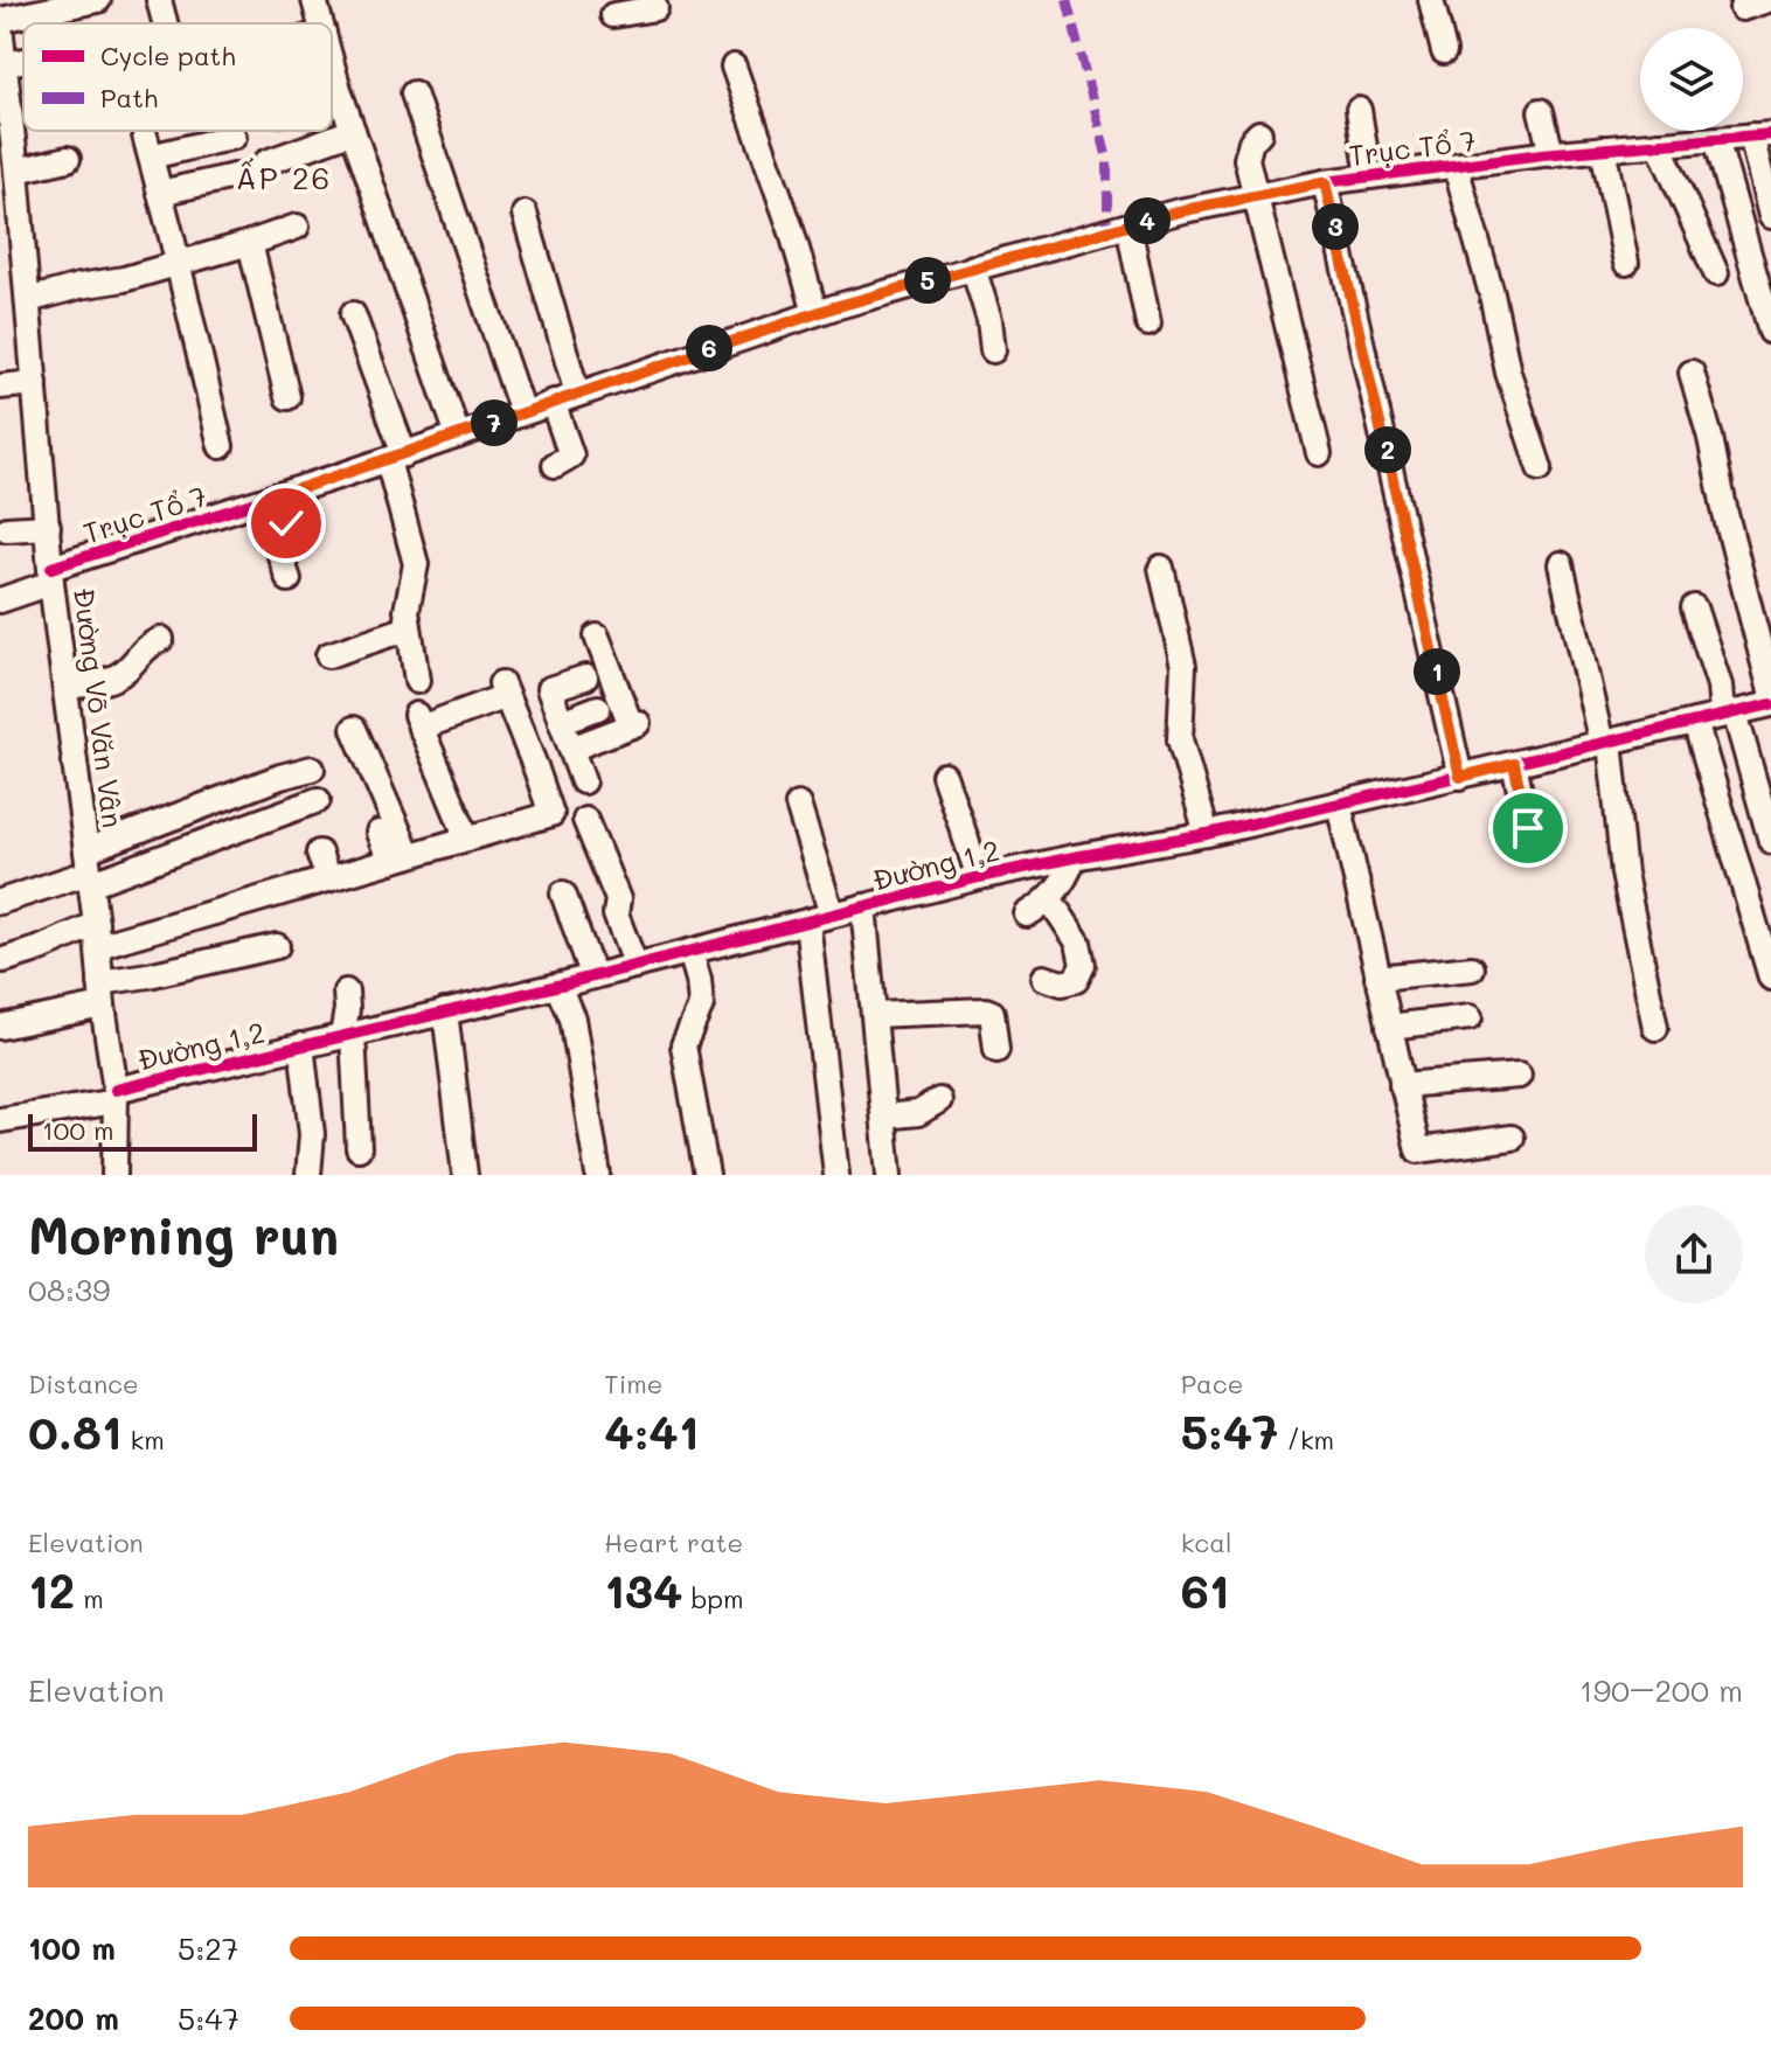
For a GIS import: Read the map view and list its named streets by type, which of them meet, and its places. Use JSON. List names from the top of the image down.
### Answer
{
  "streets": {
    "street": ["Trục Tổ 7", "Đường Võ Văn Vân", "Đường 1,2"]
  },
  "crossings": [
    ["Trục Tổ 7", "Đường Võ Văn Vân"],
    ["Đường Võ Văn Vân", "Đường 1,2"]
  ],
  "districts": ["ẤP 26"],
  "legend": ["Cycle path", "Path"],
  "scale_bar": "100 m",
  "page": {
    "pins": [
      "4",
      "3",
      "5",
      "6",
      "7",
      "2",
      "1"
    ],
    "scale": "100 m",
    "heading": ["Morning run", "08:39"],
    "stats": [
      ["Distance", "0.81 km"],
      ["Time", "4:41"],
      ["Pace", "5:47 /km"],
      ["Elevation", "12 m"],
      ["Heart rate", "134 bpm"],
      ["kcal", "61"]
    ],
    "chart": ["Elevation", "190–200 m"],
    "list": [
      {
        "name": "100 m",
        "note": "5:27"
      },
      {
        "name": "200 m",
        "note": "5:47"
      }
    ]
  }
}
